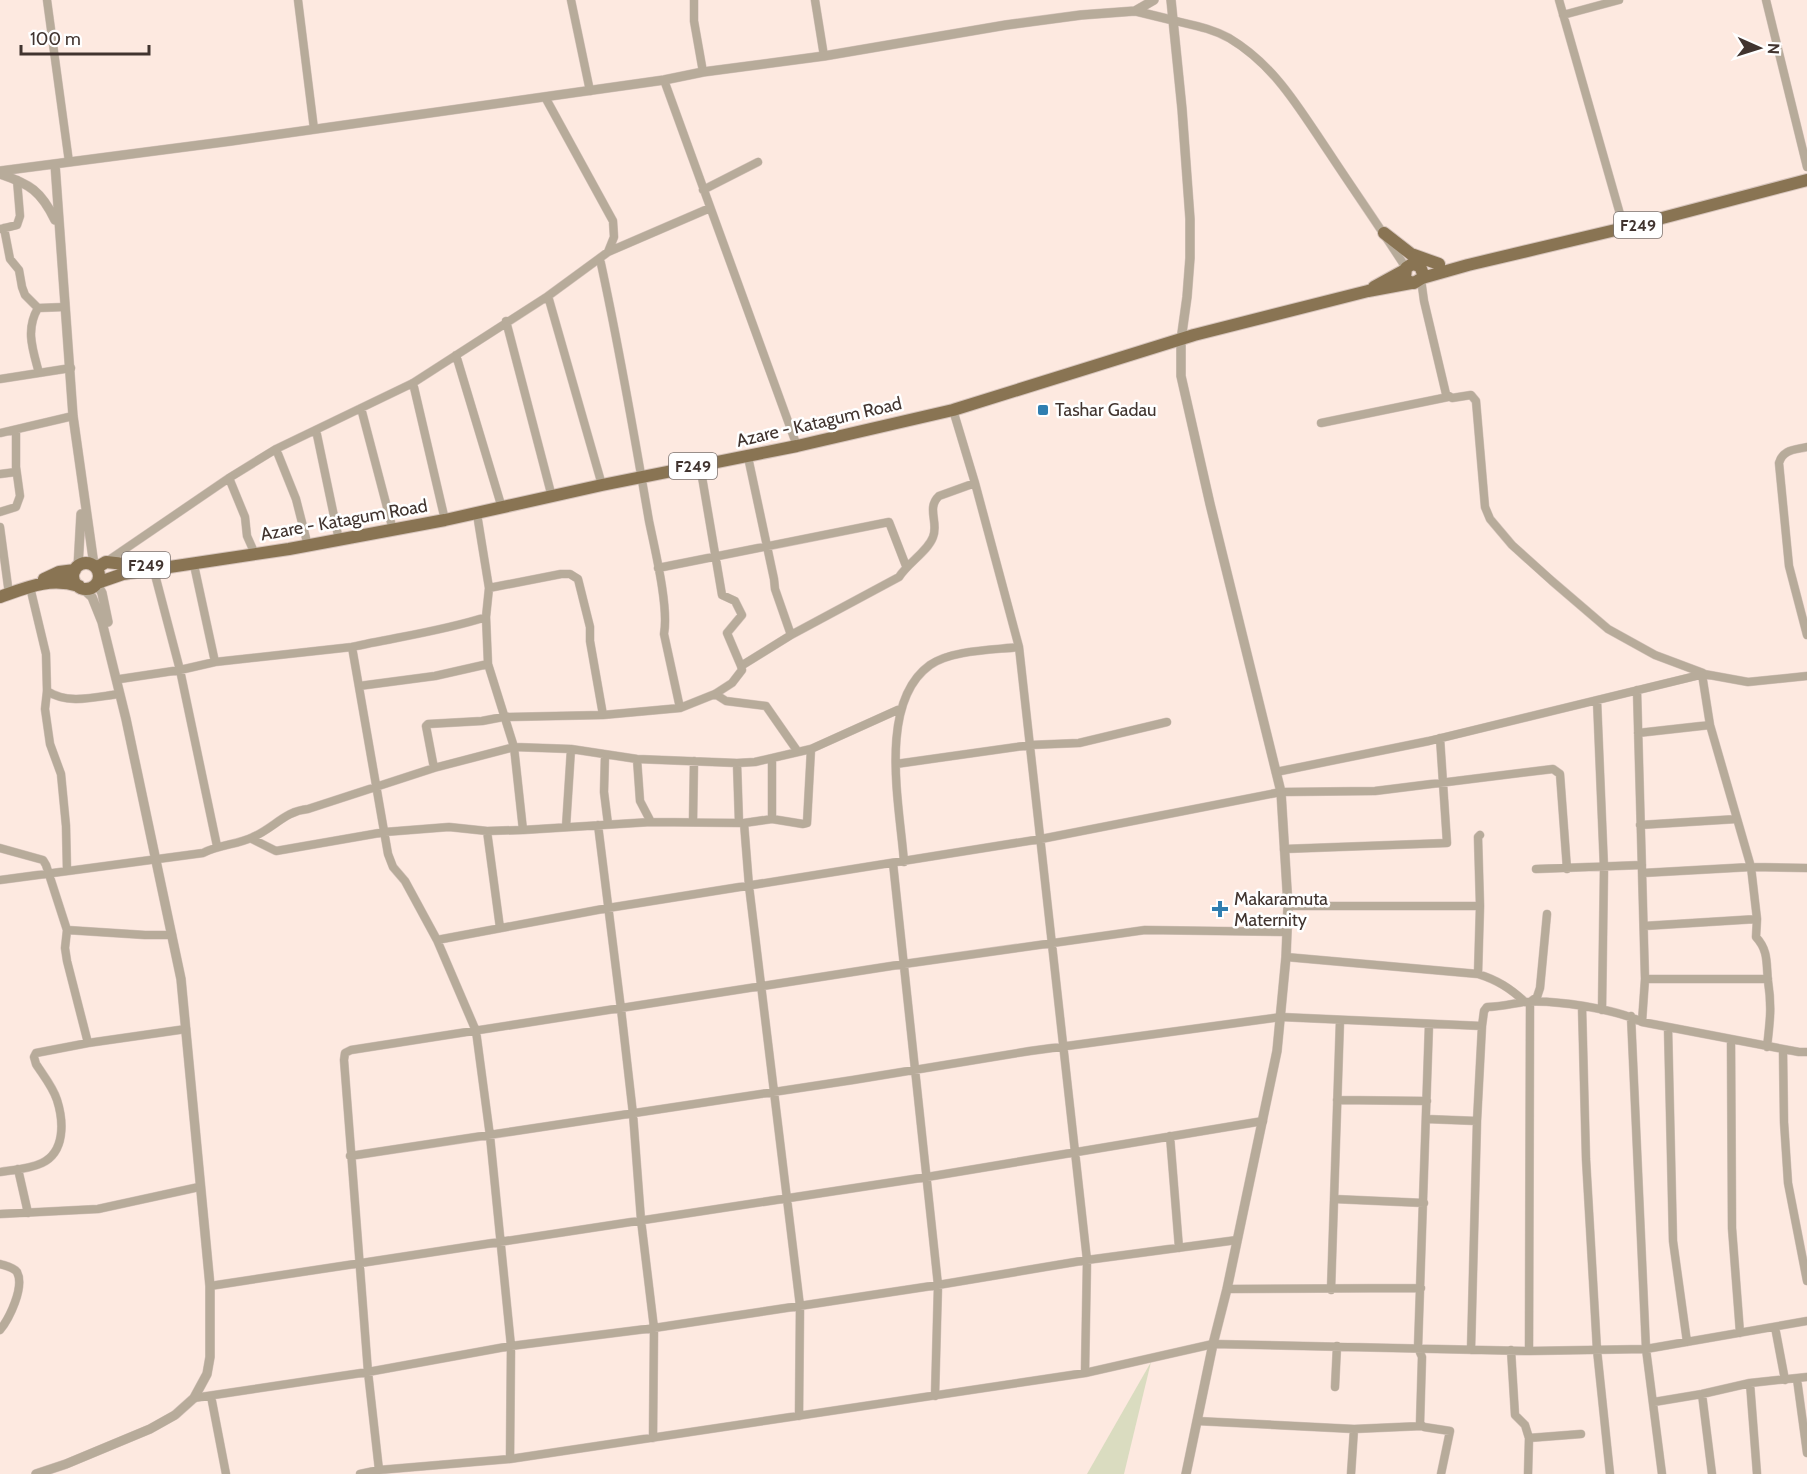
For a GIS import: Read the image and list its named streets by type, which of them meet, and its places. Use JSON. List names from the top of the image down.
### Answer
{
  "streets": {
    "main road": ["F249", "Azare - Katagum Road"]
  },
  "crossings": [
    ["F249", "Azare - Katagum Road"]
  ],
  "places": {
    "transit": ["Tashar Gadau"],
    "health": ["Makaramuta Maternity"]
  },
  "scale_bar": "100 m",
  "north": "right"
}
